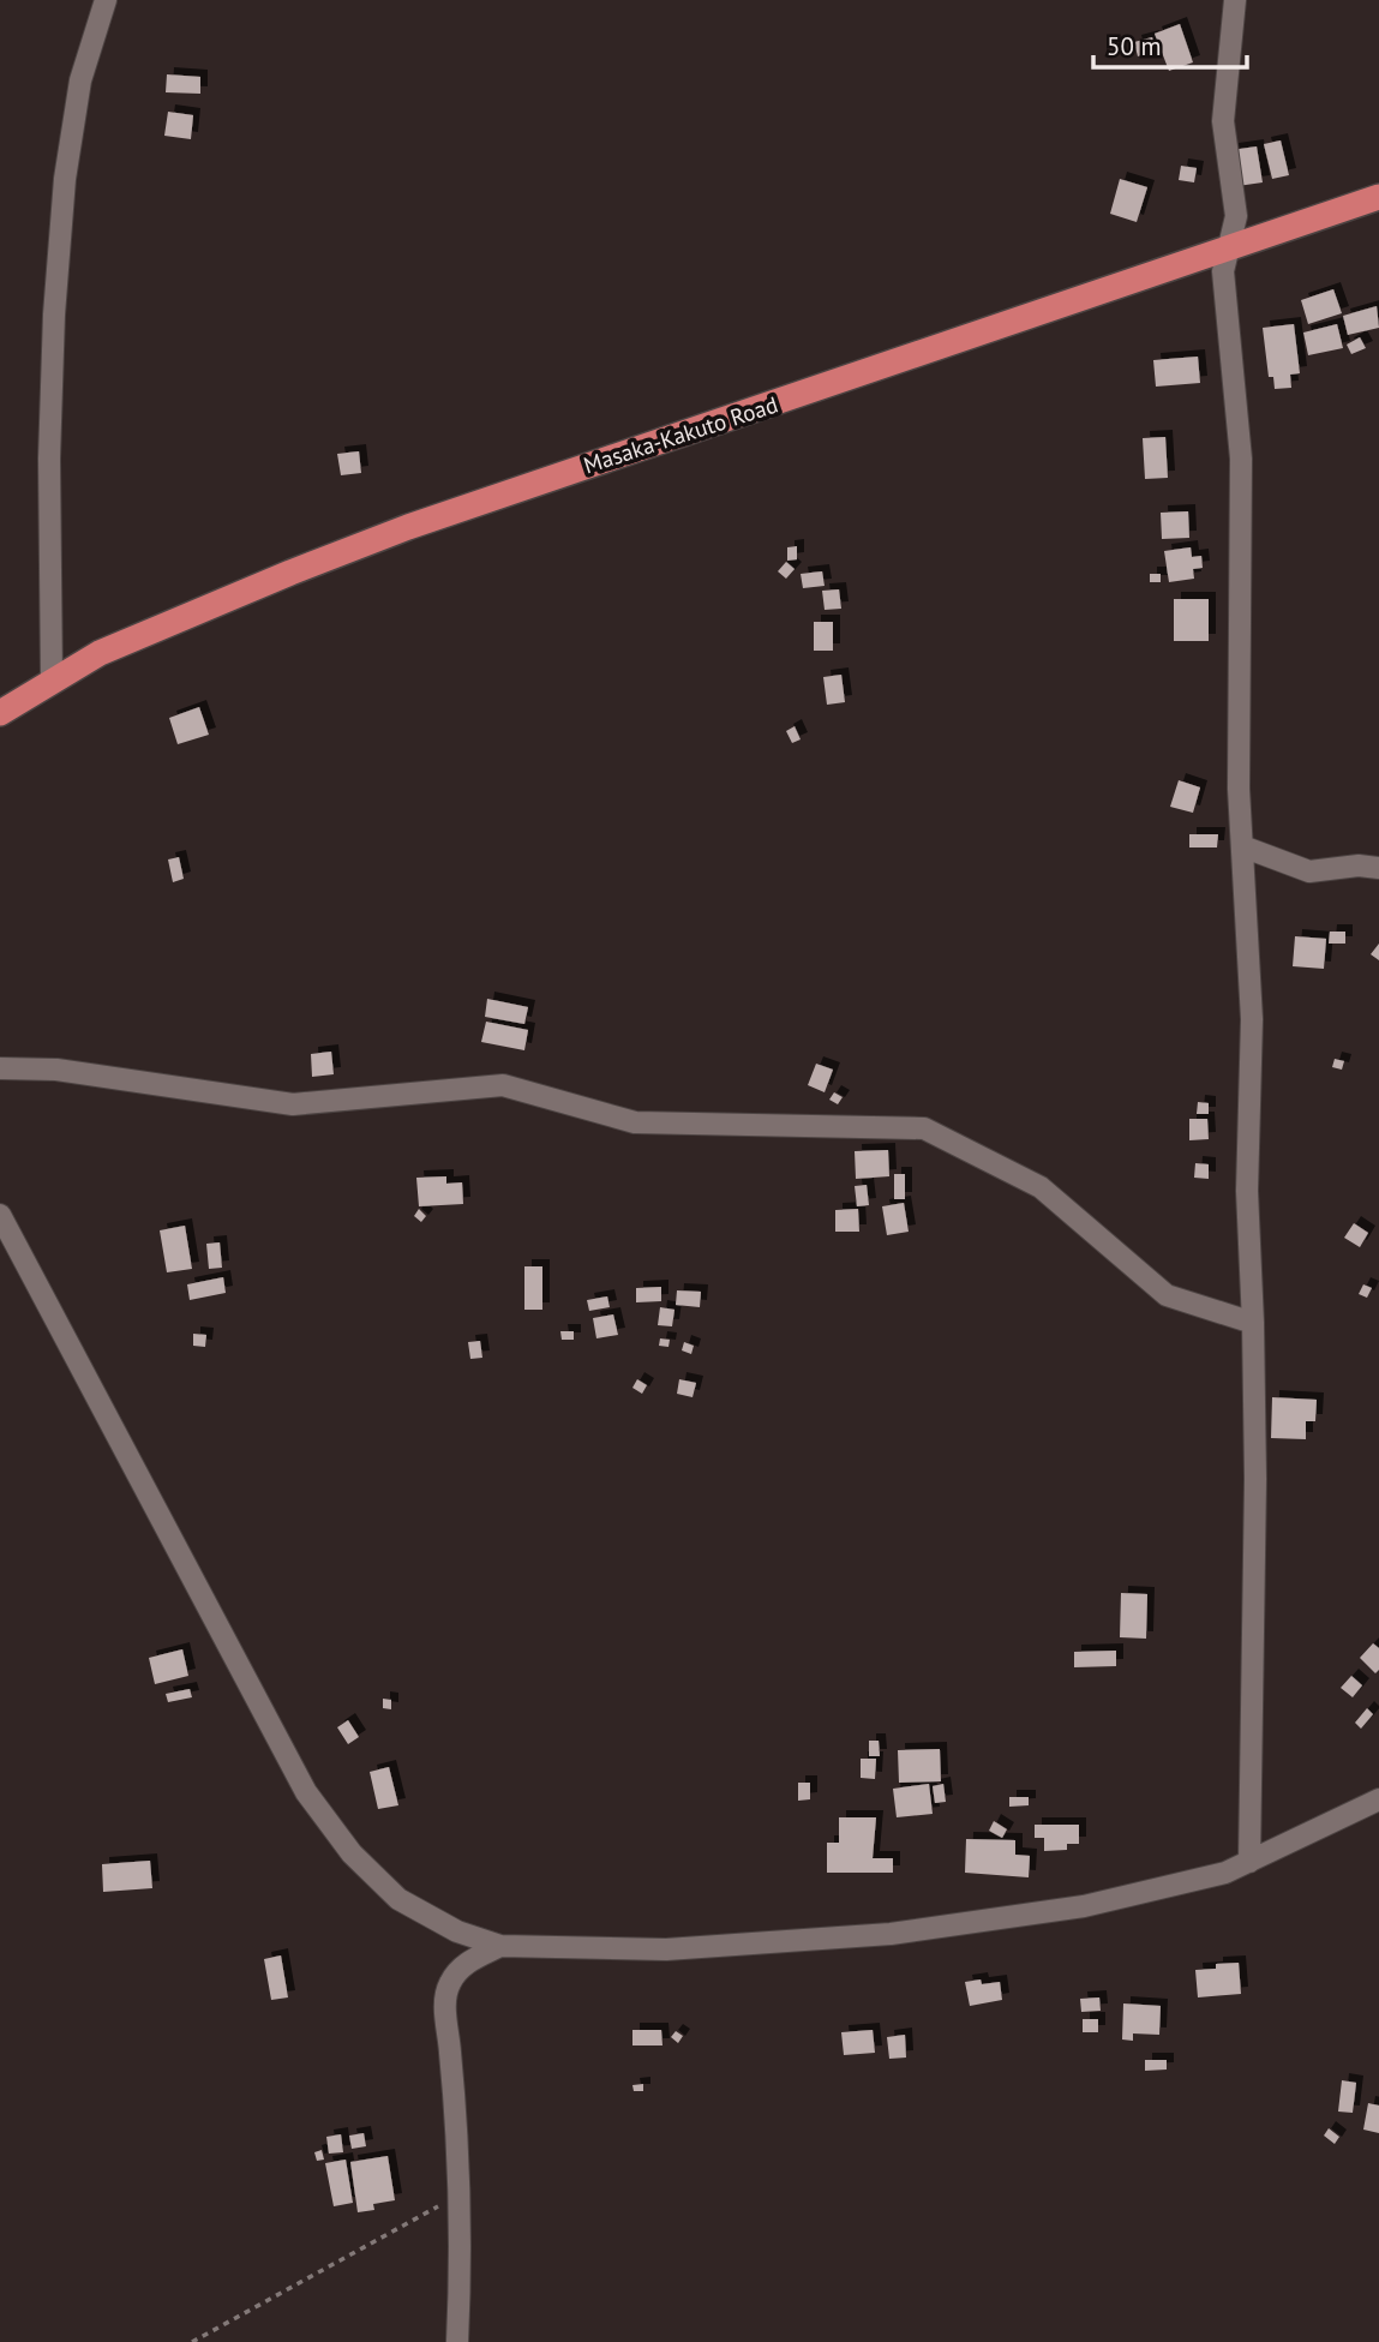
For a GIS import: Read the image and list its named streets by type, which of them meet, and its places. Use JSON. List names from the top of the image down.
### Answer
{
  "streets": {
    "highway": ["Masaka-Kakuto Road"]
  },
  "scale_bar": "50 m"
}
